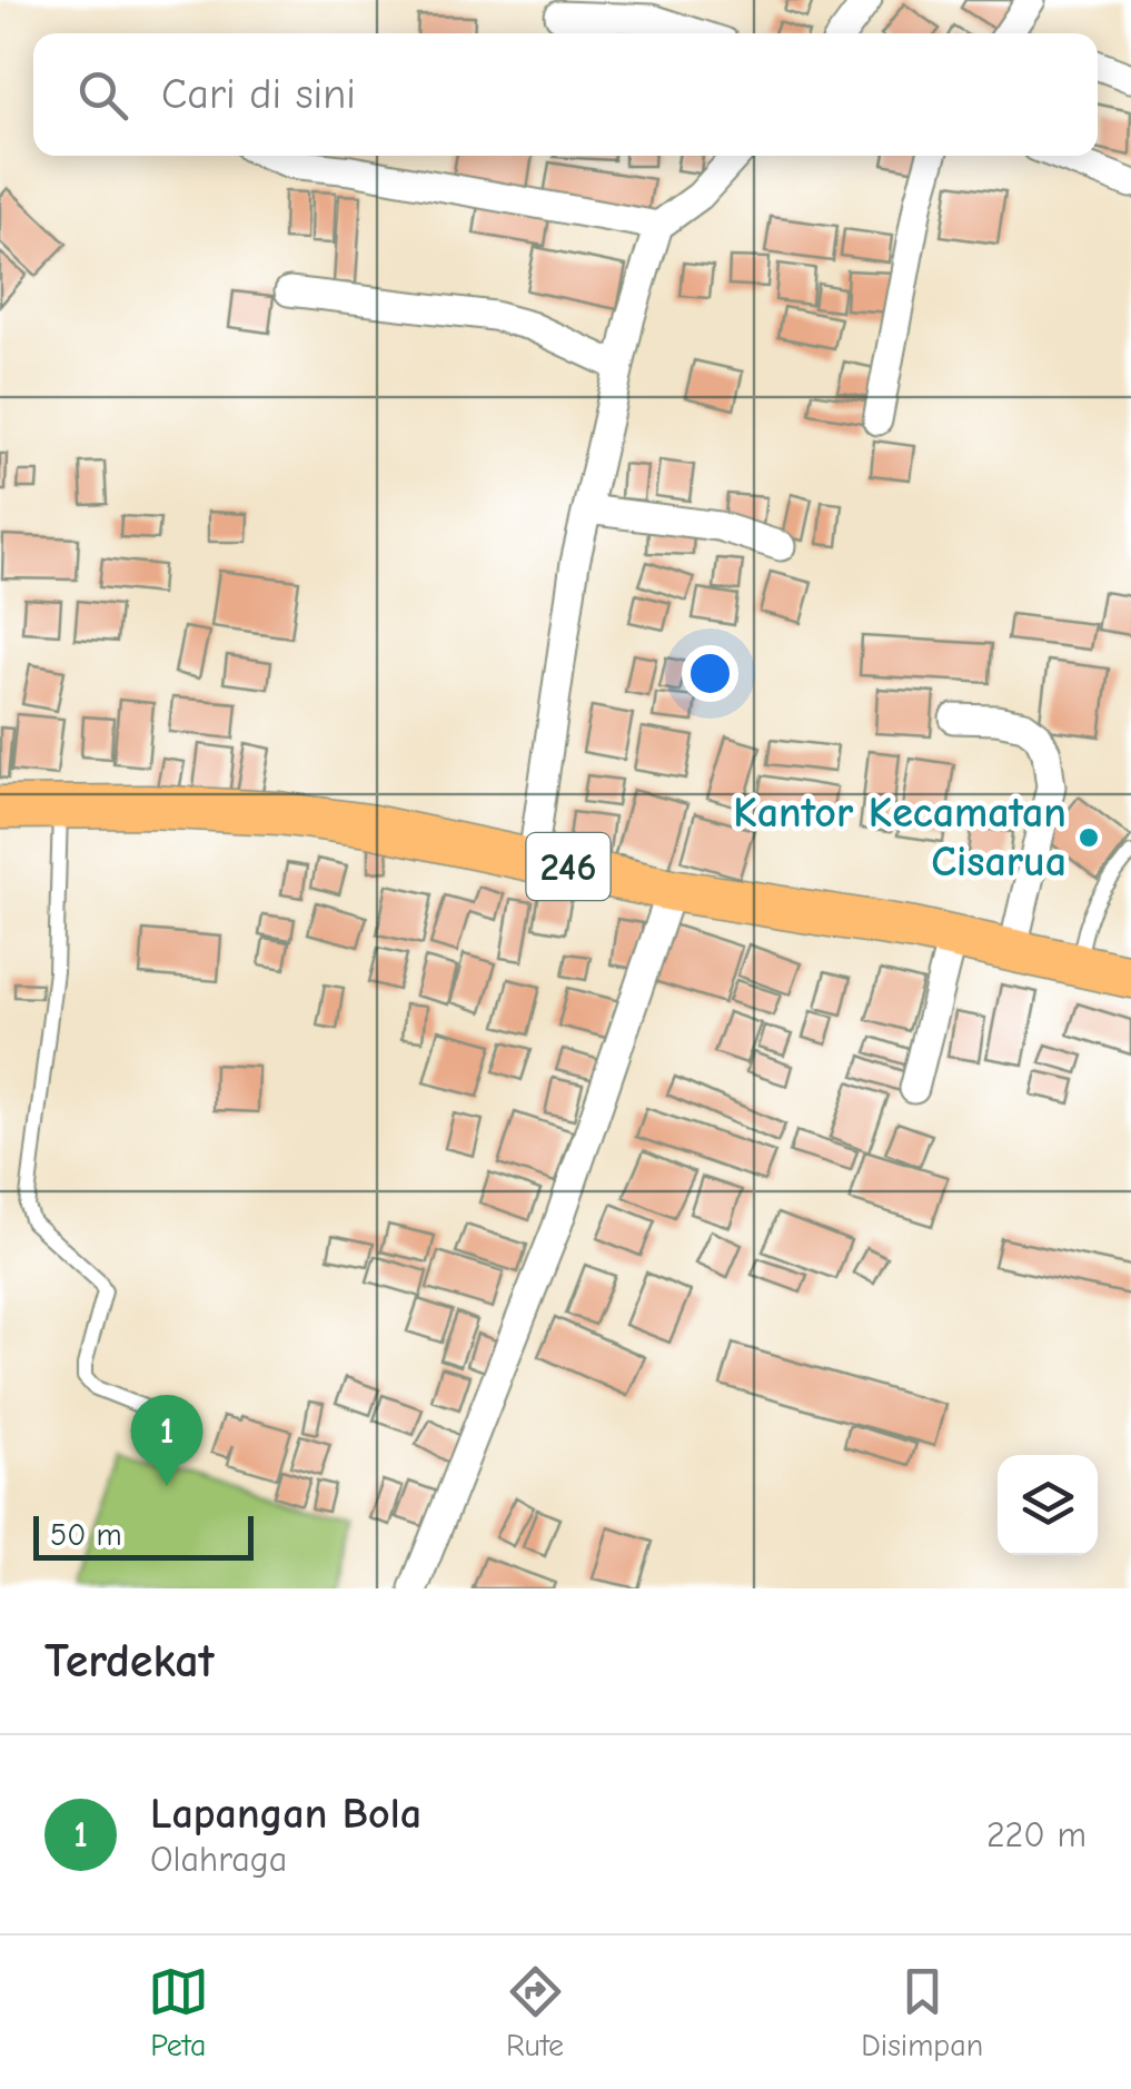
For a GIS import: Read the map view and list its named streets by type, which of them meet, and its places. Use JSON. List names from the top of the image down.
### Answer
{
  "streets": {
    "main road": ["246"]
  },
  "places": ["Kantor Kecamatan Cisarua"],
  "scale_bar": "50 m",
  "page": {
    "search": "Cari di sini",
    "pins": "1",
    "scale": "50 m",
    "heading": "Terdekat",
    "list": [
      {
        "mark": "1",
        "name": "Lapangan Bola",
        "note": "Olahraga",
        "value": "220 m"
      }
    ],
    "nav": ["Peta", "Rute", "Disimpan"]
  }
}
